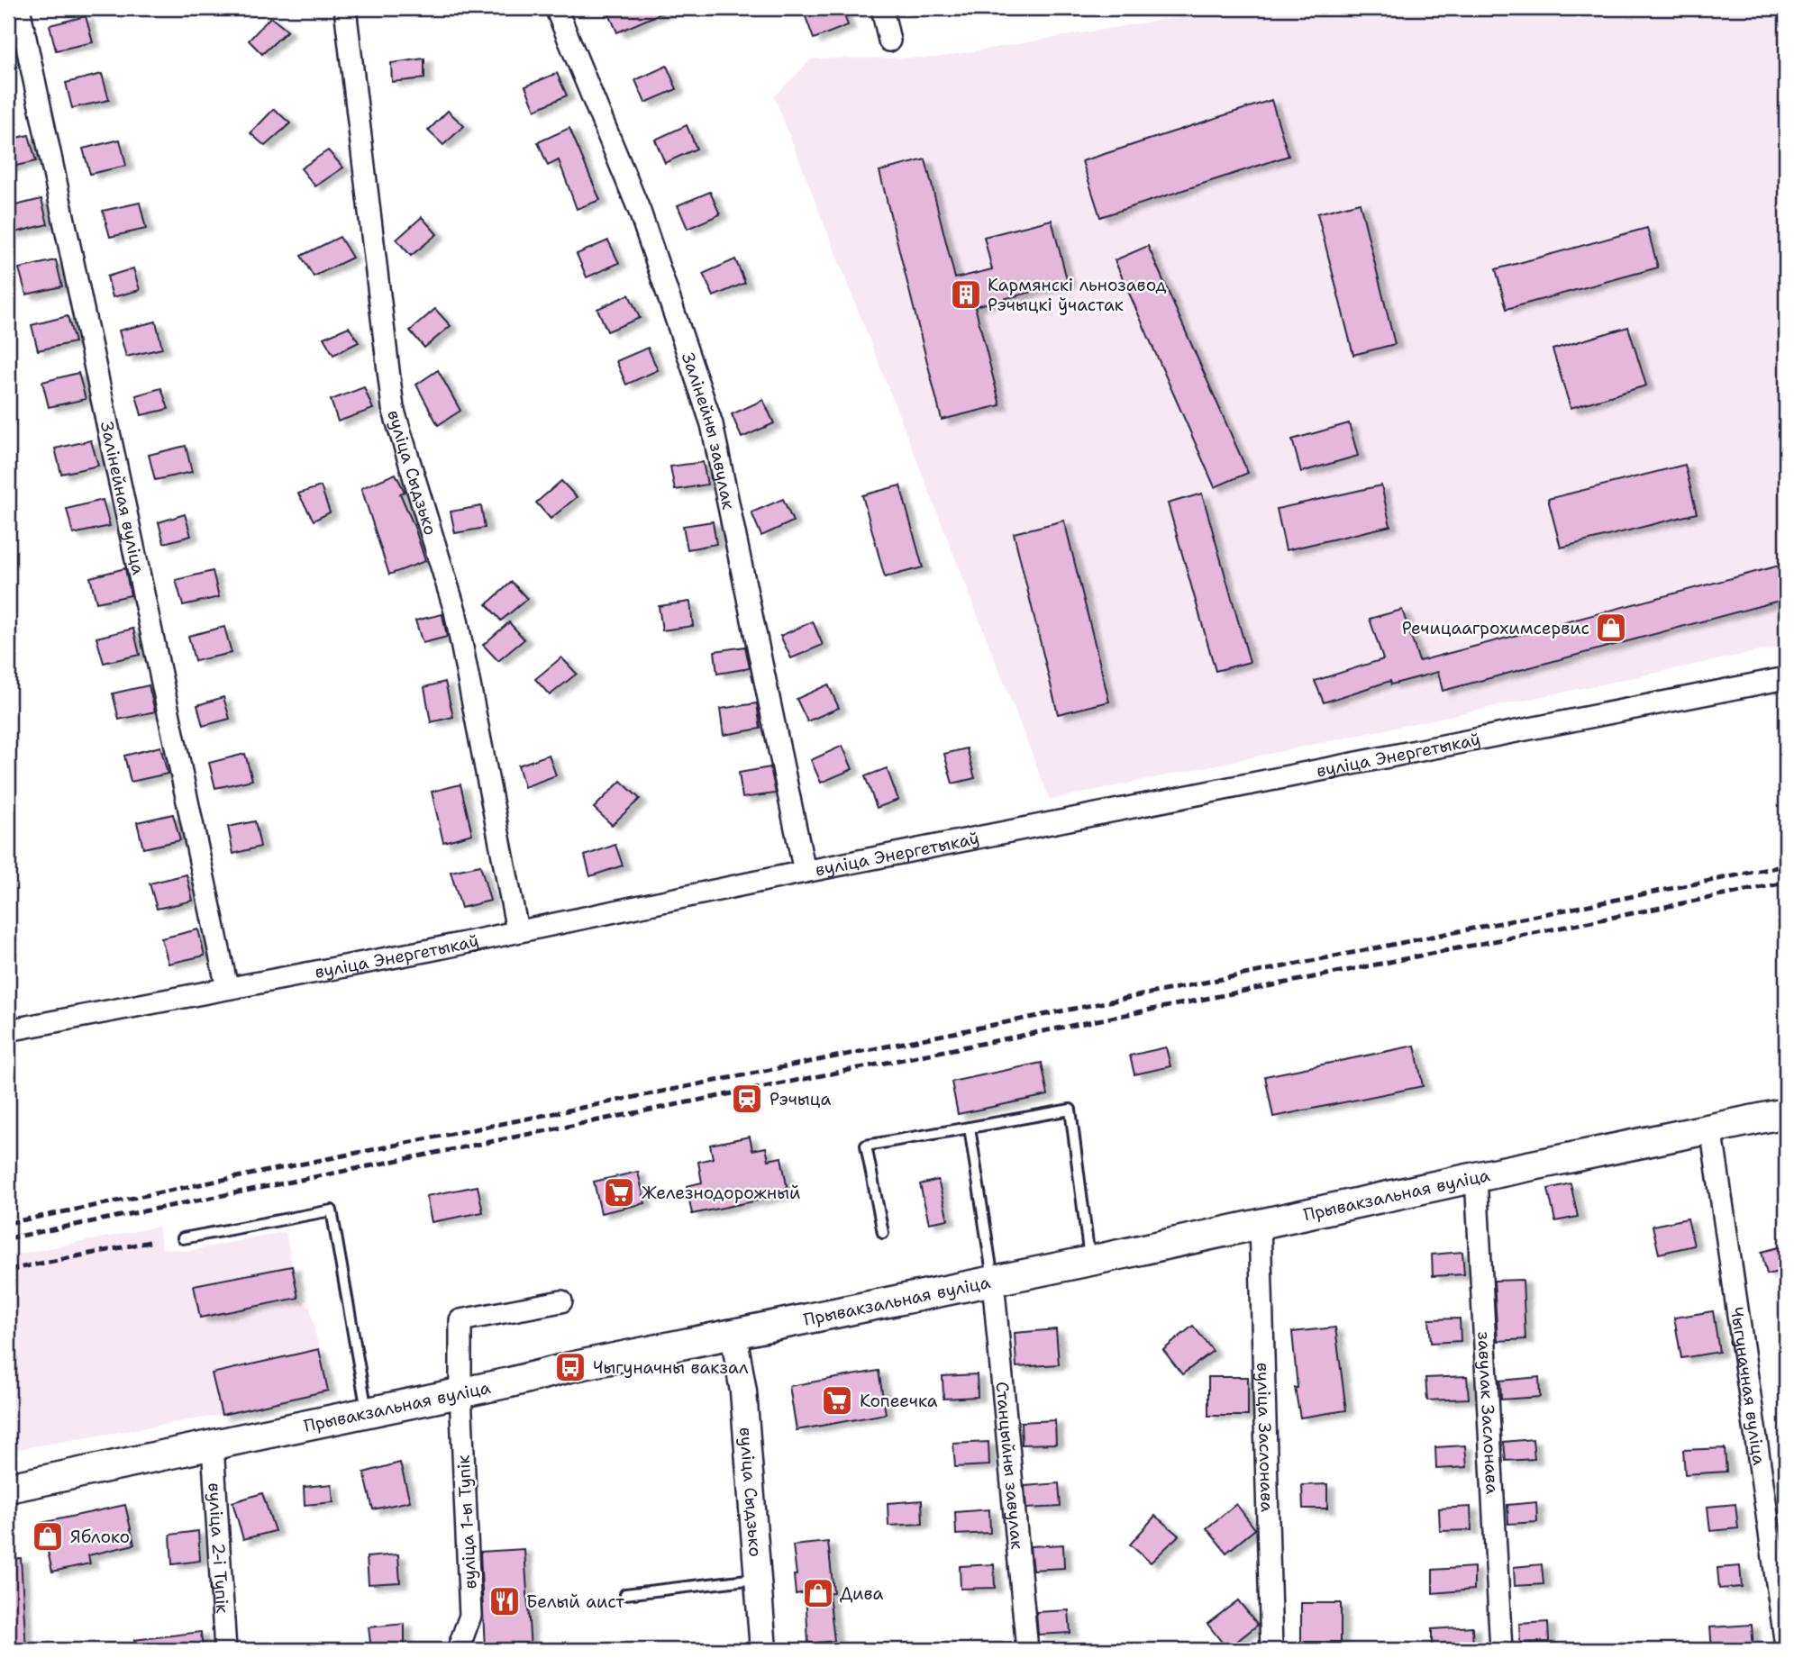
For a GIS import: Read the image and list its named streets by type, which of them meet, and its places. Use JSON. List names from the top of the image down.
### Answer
{
  "streets": {
    "main road": ["Прывакзальная вуліца"],
    "street": [
      "Залінейны завулак",
      "вуліца Сыдзько",
      "Залінейная вуліца",
      "вуліца Энергетыкаў",
      "Чыгуначная вуліца",
      "завулак Заслонава",
      "вуліца Заслонава",
      "Станцыйны завулак",
      "вуліца 1-ы Тупік",
      "вуліца 2-і Тупік"
    ]
  },
  "crossings": [
    ["Залінейны завулак", "вуліца Энергетыкаў"],
    ["вуліца Сыдзько", "вуліца Энергетыкаў"],
    ["вуліца Сыдзько", "Прывакзальная вуліца"],
    ["Залінейная вуліца", "вуліца Энергетыкаў"],
    ["Прывакзальная вуліца", "Чыгуначная вуліца"],
    ["Прывакзальная вуліца", "завулак Заслонава"],
    ["Прывакзальная вуліца", "вуліца Заслонава"],
    ["Прывакзальная вуліца", "Станцыйны завулак"],
    ["Прывакзальная вуліца", "вуліца 1-ы Тупік"],
    ["Прывакзальная вуліца", "вуліца 2-і Тупік"]
  ],
  "places": {
    "building": ["Кармянскі льнозавод Рэчыцкі ўчастак"],
    "shop": ["Речицаагрохимсервис", "Яблоко", "Дива"],
    "station": ["Рэчыца"],
    "supermarket": ["Железнодорожный", "Копеечка"],
    "bus stop": ["Чыгуначны вакзал"],
    "restaurant": ["Белый аист"]
  }
}
